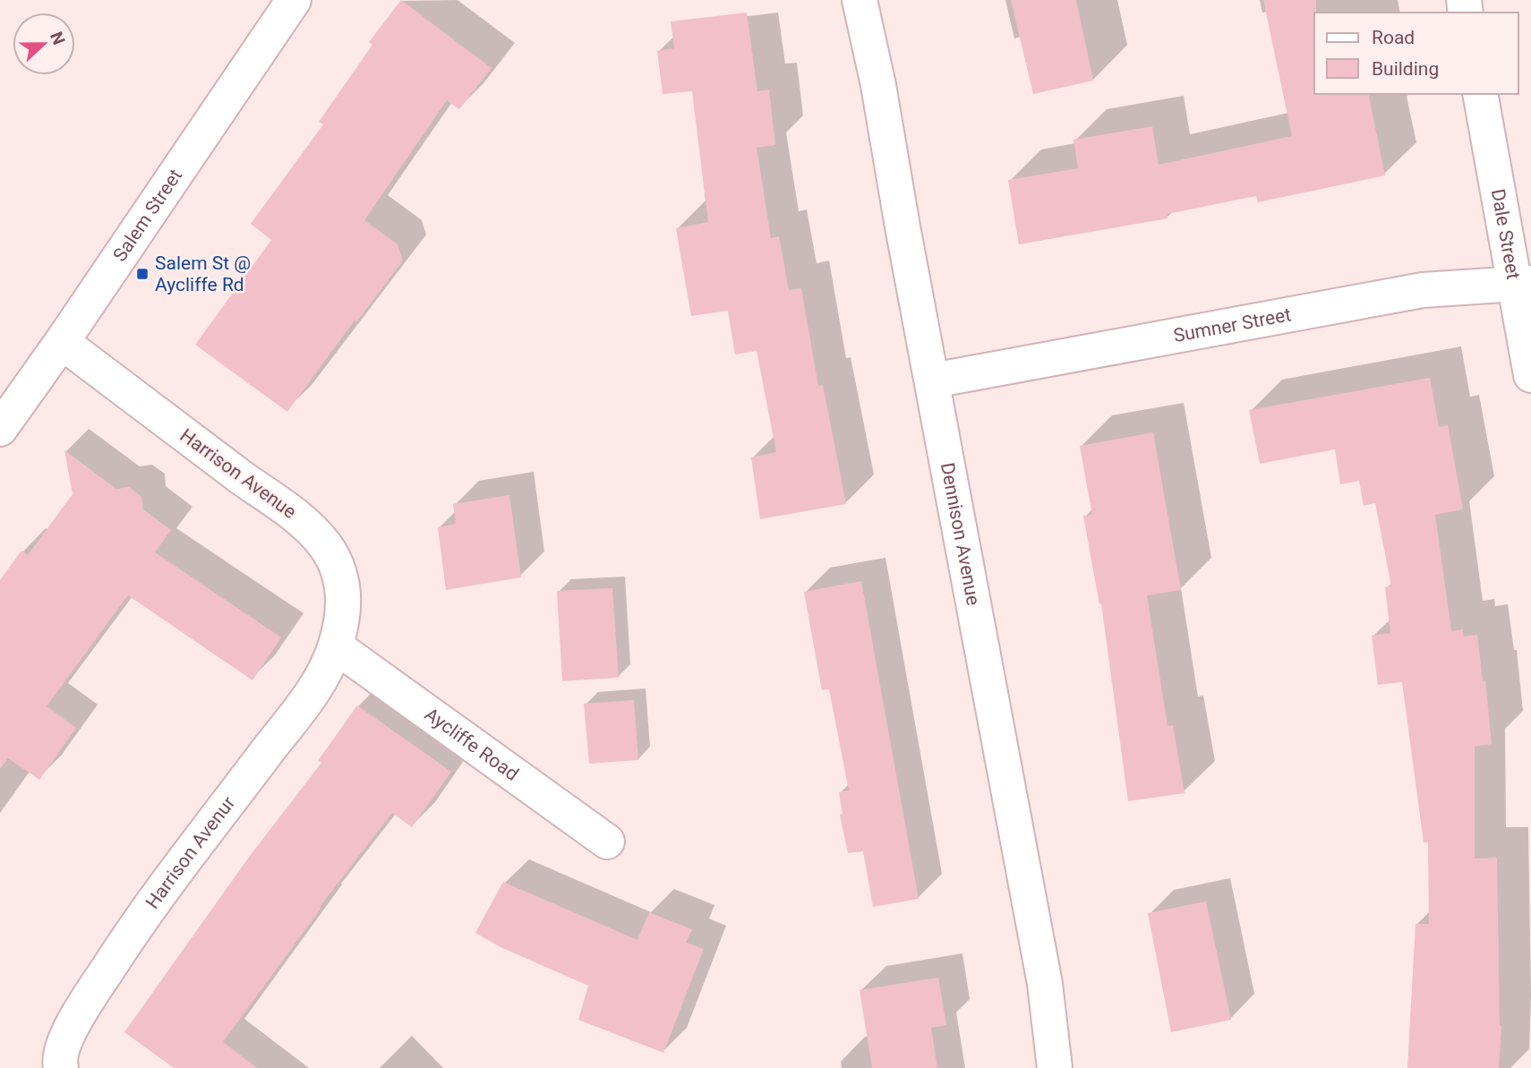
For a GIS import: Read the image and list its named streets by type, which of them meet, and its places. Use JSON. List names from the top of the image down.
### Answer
{
  "streets": {
    "street": [
      "Salem Street",
      "Dale Street",
      "Sumner Street",
      "Harrison Avenue",
      "Dennison Avenue",
      "Aycliffe Road",
      "Harrison Avenur"
    ]
  },
  "crossings": [
    ["Salem Street", "Harrison Avenue"],
    ["Dale Street", "Sumner Street"],
    ["Sumner Street", "Dennison Avenue"],
    ["Harrison Avenue", "Aycliffe Road"],
    ["Harrison Avenue", "Harrison Avenur"],
    ["Aycliffe Road", "Harrison Avenur"]
  ],
  "places": {
    "transit": ["Salem St @ Aycliffe Rd"]
  },
  "legend": ["Road", "Building"],
  "north": "right"
}
